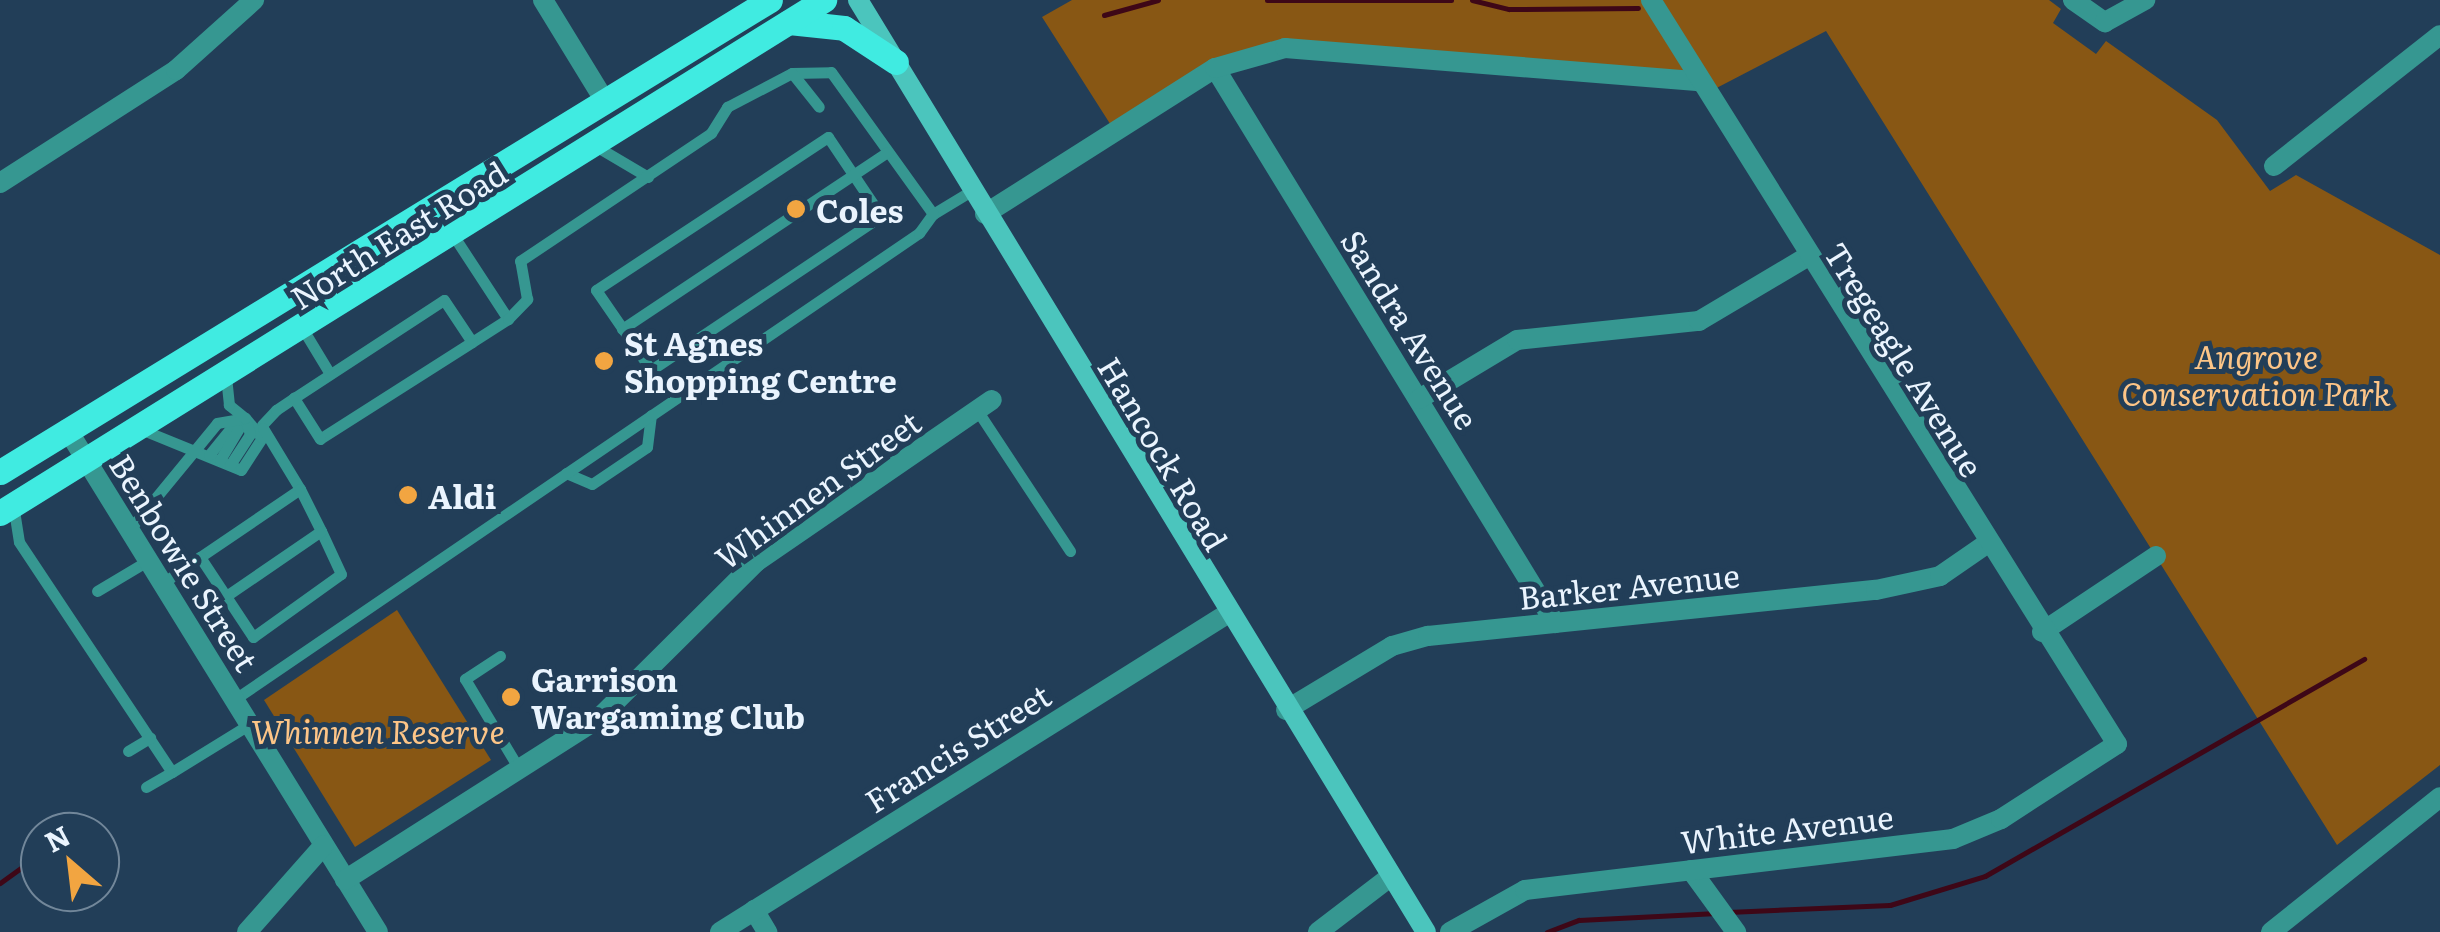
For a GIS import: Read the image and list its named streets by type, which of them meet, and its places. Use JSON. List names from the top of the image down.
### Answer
{
  "streets": {
    "main road": ["North East Road", "Hancock Road"],
    "street": [
      "Sandra Avenue",
      "Tregeagle Avenue",
      "Whinnen Street",
      "Benbowie Street",
      "Barker Avenue",
      "Francis Street",
      "White Avenue"
    ]
  },
  "crossings": [
    ["North East Road", "Benbowie Street"],
    ["Sandra Avenue", "Barker Avenue"],
    ["Tregeagle Avenue", "Barker Avenue"],
    ["Tregeagle Avenue", "White Avenue"],
    ["Hancock Road", "Barker Avenue"],
    ["Hancock Road", "Francis Street"],
    ["Whinnen Street", "Benbowie Street"]
  ],
  "parks": ["Angrove Conservation Park", "Whinnen Reserve"],
  "places": [
    "Coles",
    "St Agnes Shopping Centre",
    "Aldi",
    "Garrison Wargaming Club"
  ],
  "north": "top left"
}
